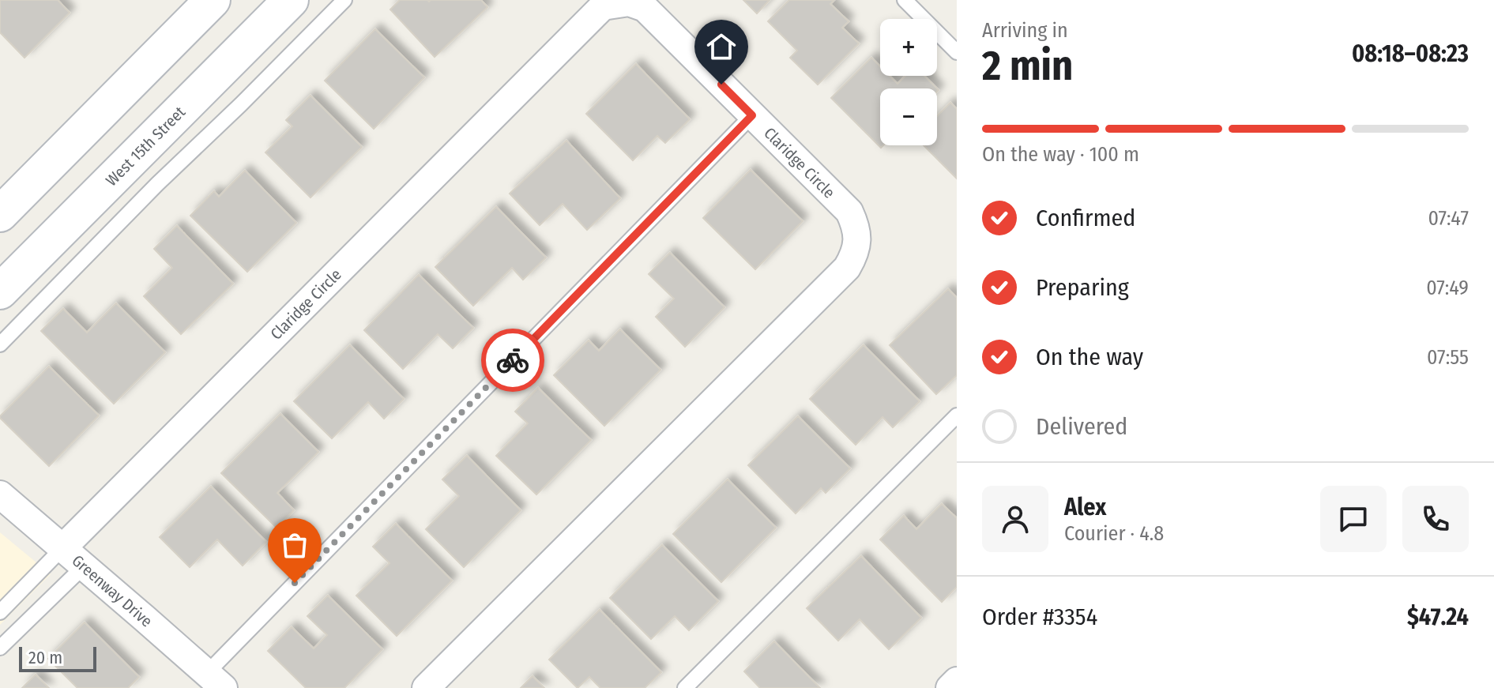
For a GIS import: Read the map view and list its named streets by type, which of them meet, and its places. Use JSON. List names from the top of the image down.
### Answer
{
  "streets": {
    "main road": ["West 15th Street"],
    "street": ["Claridge Circle", "Greenway Drive"]
  },
  "crossings": [
    ["Claridge Circle", "Greenway Drive"]
  ],
  "scale_bar": "20 m",
  "page": {
    "heading": ["2 min", "Arriving in", "08:18–08:23"],
    "panel": [
      "Alex",
      "Courier · 4.8",
      "Order #3354",
      "$47.24"
    ],
    "map_buttons": ["+", "−"],
    "bar": "On the way · 100 m",
    "list": [
      ["Confirmed", "07:47"],
      ["Preparing", "07:49"],
      ["On the way", "07:55"],
      "Delivered"
    ],
    "scale": "20 m"
  }
}
